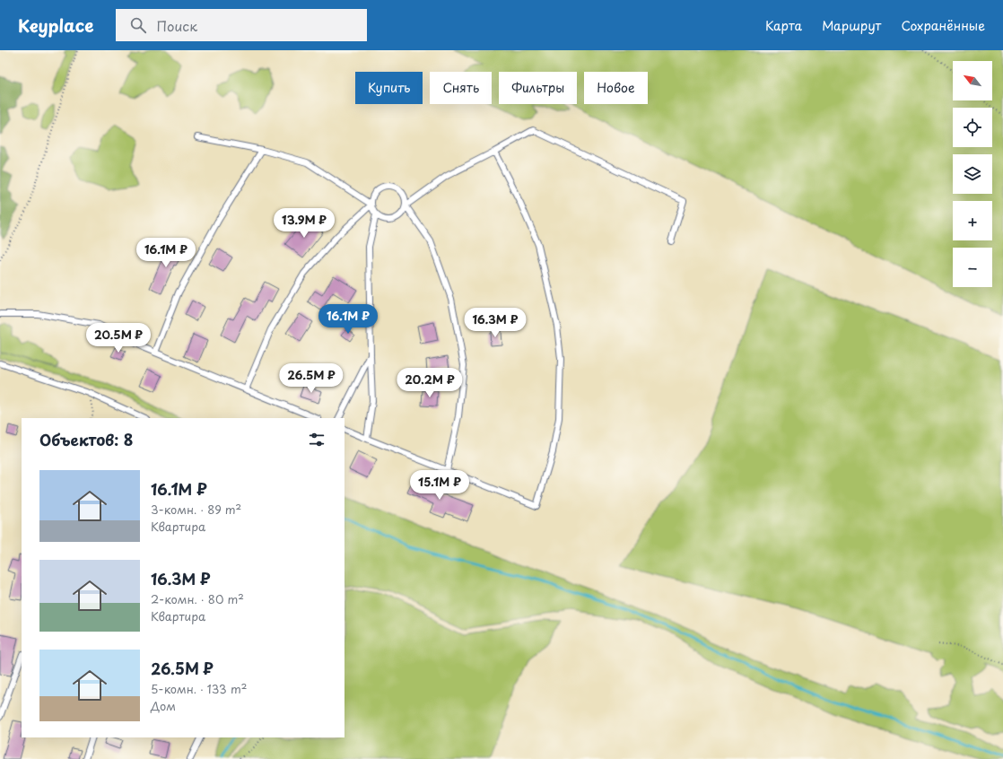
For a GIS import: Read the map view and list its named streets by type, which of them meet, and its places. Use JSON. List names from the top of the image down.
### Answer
{
  "north": "top left",
  "page": {
    "header": "Keyplace",
    "search": "Поиск",
    "nav": ["Карта", "Маршрут", "Сохранённые"],
    "map_buttons": ["+", "−"],
    "chip": [
      "Купить",
      "Снять",
      "Фильтры",
      "Новое"
    ],
    "price": [
      "13.9M ₽",
      "16.1M ₽",
      "16.1M ₽",
      "16.3M ₽",
      "20.5M ₽",
      "26.5M ₽",
      "20.2M ₽",
      "15.1M ₽"
    ],
    "heading": "Объектов: 8",
    "list": [
      {
        "name": "16.1M ₽",
        "note": "3-комн. · 89 m² · Квартира"
      },
      {
        "name": "16.3M ₽",
        "note": "2-комн. · 80 m² · Квартира"
      },
      {
        "name": "26.5M ₽",
        "note": "5-комн. · 133 m² · Дом"
      }
    ]
  }
}
